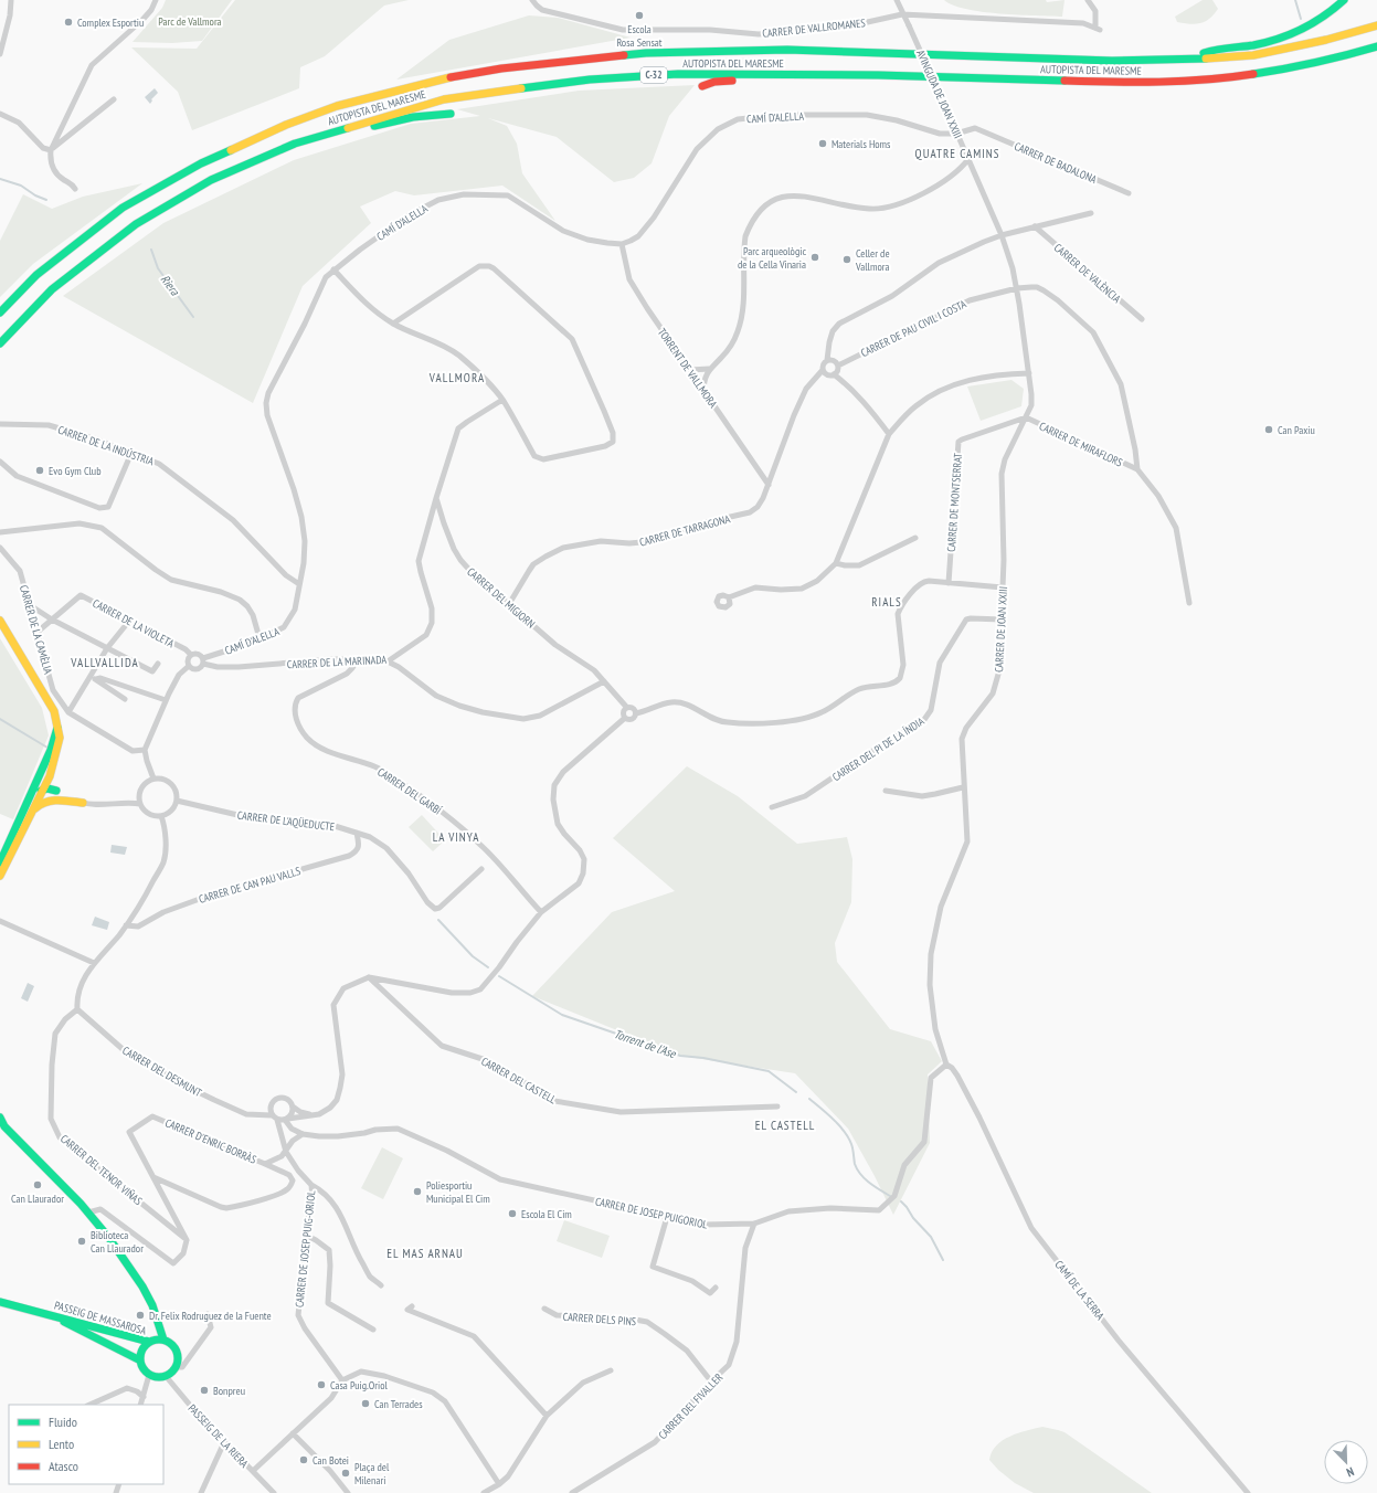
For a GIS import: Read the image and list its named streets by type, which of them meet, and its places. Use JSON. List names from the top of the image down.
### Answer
{
  "streets": {
    "main road": ["AUTOPISTA DEL MARESME", "C-32", "PASSEIG DE MASSAROSA"],
    "street": [
      "CARRER DE VALLROMANES",
      "AVINGUDA DE JOAN XXIII",
      "CAMÍ D'ALELLA",
      "CARRER DE BADALONA",
      "CARRER DE VALÈNCIA",
      "CARRER DE PAU CIVIL I COSTA",
      "TORRENT DE VALLMORA",
      "CARRER DE MIRAFLORS",
      "CARRER DE LA INDÚSTRIA",
      "CARRER DE MONTSERRAT",
      "CARRER DE TARRAGONA",
      "CARRER DEL MIGJORN",
      "CARRER DE LA VIOLETA",
      "CARRER DE LA CAMÈLIA",
      "CARRER DE JOAN XXIII",
      "CARRER DE LA MARINADA",
      "CARRER DEL PI DE LA ÍNDIA",
      "CARRER DEL GARBÍ",
      "CARRER DE L'AQÜEDUCTE",
      "CARRER DE CAN PAU VALLS",
      "CARRER DEL DESMUNT",
      "CARRER DEL CASTELL",
      "CARRER D'ENRIC BORRÀS",
      "CARRER DEL TENOR VIÑAS",
      "CARRER DE JOSEP PUIGORIOL",
      "CARRER DE JOSEP PUIG-ORIOL",
      "CAMÍ DE LA SERRA",
      "CARRER DELS PINS",
      "CARRER DEL FIVALLER",
      "PASSEIG DE LA RIERA"
    ]
  },
  "crossings": [
    ["CARRER DE VALLROMANES", "AVINGUDA DE JOAN XXIII"],
    ["AVINGUDA DE JOAN XXIII", "CAMÍ D'ALELLA"],
    ["AVINGUDA DE JOAN XXIII", "CARRER DE BADALONA"],
    ["AVINGUDA DE JOAN XXIII", "CARRER DE PAU CIVIL I COSTA"],
    ["AVINGUDA DE JOAN XXIII", "CARRER DE JOAN XXIII"],
    ["CAMÍ D'ALELLA", "CARRER DE BADALONA"],
    ["CAMÍ D'ALELLA", "TORRENT DE VALLMORA"],
    ["CAMÍ D'ALELLA", "CARRER DE LA INDÚSTRIA"],
    ["CAMÍ D'ALELLA", "CARRER DE LA VIOLETA"],
    ["CAMÍ D'ALELLA", "CARRER DE LA MARINADA"],
    ["CARRER DE PAU CIVIL I COSTA", "CARRER DE MIRAFLORS"],
    ["CARRER DE PAU CIVIL I COSTA", "CARRER DE TARRAGONA"],
    ["CARRER DE PAU CIVIL I COSTA", "CARRER DE JOAN XXIII"],
    ["TORRENT DE VALLMORA", "CARRER DE TARRAGONA"],
    ["CARRER DE MIRAFLORS", "CARRER DE MONTSERRAT"],
    ["CARRER DE MIRAFLORS", "CARRER DE JOAN XXIII"],
    ["CARRER DE MONTSERRAT", "CARRER DE JOAN XXIII"],
    ["CARRER DE TARRAGONA", "CARRER DEL MIGJORN"],
    ["CARRER DEL MIGJORN", "CARRER DE LA MARINADA"],
    ["CARRER DE LA VIOLETA", "CARRER DE LA CAMÈLIA"],
    ["CARRER DE LA VIOLETA", "CARRER DE LA MARINADA"],
    ["CARRER DE JOAN XXIII", "CARRER DEL PI DE LA ÍNDIA"],
    ["CARRER DE JOAN XXIII", "CARRER DE JOSEP PUIGORIOL"],
    ["CARRER DE JOAN XXIII", "CAMÍ DE LA SERRA"],
    ["CARRER DE LA MARINADA", "CARRER DEL GARBÍ"],
    ["CARRER DE L'AQÜEDUCTE", "CARRER DE CAN PAU VALLS"],
    ["CARRER DEL DESMUNT", "CARRER DEL TENOR VIÑAS"],
    ["CARRER D'ENRIC BORRÀS", "CARRER DEL TENOR VIÑAS"],
    ["CARRER D'ENRIC BORRÀS", "CARRER DE JOSEP PUIGORIOL"],
    ["CARRER D'ENRIC BORRÀS", "CARRER DE JOSEP PUIG-ORIOL"],
    ["CARRER DE JOSEP PUIGORIOL", "CARRER DE JOSEP PUIG-ORIOL"],
    ["CARRER DE JOSEP PUIGORIOL", "CAMÍ DE LA SERRA"],
    ["CARRER DE JOSEP PUIGORIOL", "CARRER DEL FIVALLER"],
    ["PASSEIG DE MASSAROSA", "PASSEIG DE LA RIERA"],
    ["CARRER DELS PINS", "CARRER DEL FIVALLER"]
  ],
  "districts": [
    "QUATRE CAMINS",
    "VALLMORA",
    "RIALS",
    "VALLVALLIDA",
    "LA VINYA",
    "EL CASTELL",
    "EL MAS ARNAU"
  ],
  "water": ["Riera", "Torrent de l'Ase"],
  "parks": ["Parc de Vallmora"],
  "places": [
    "Escola Rosa Sensat",
    "Complex Esportiu",
    "Materials Homs",
    "Parc arqueològic de la Cella Vinaria",
    "Celler de Vallmora",
    "Can Paxiu",
    "Evo Gym Club",
    "Can Llaurador",
    "Poliesportiu Municipal El Cim",
    "Escola El Cim",
    "Biblioteca Can Llaurador",
    "Dr. Felix Rodruguez de la Fuente",
    "Casa Puig.Oriol",
    "Bonpreu",
    "Can Terrades",
    "Can Botei",
    "Plaça del Milenari"
  ],
  "legend": ["Fluido", "Lento", "Atasco"],
  "north": "bottom right"
}
